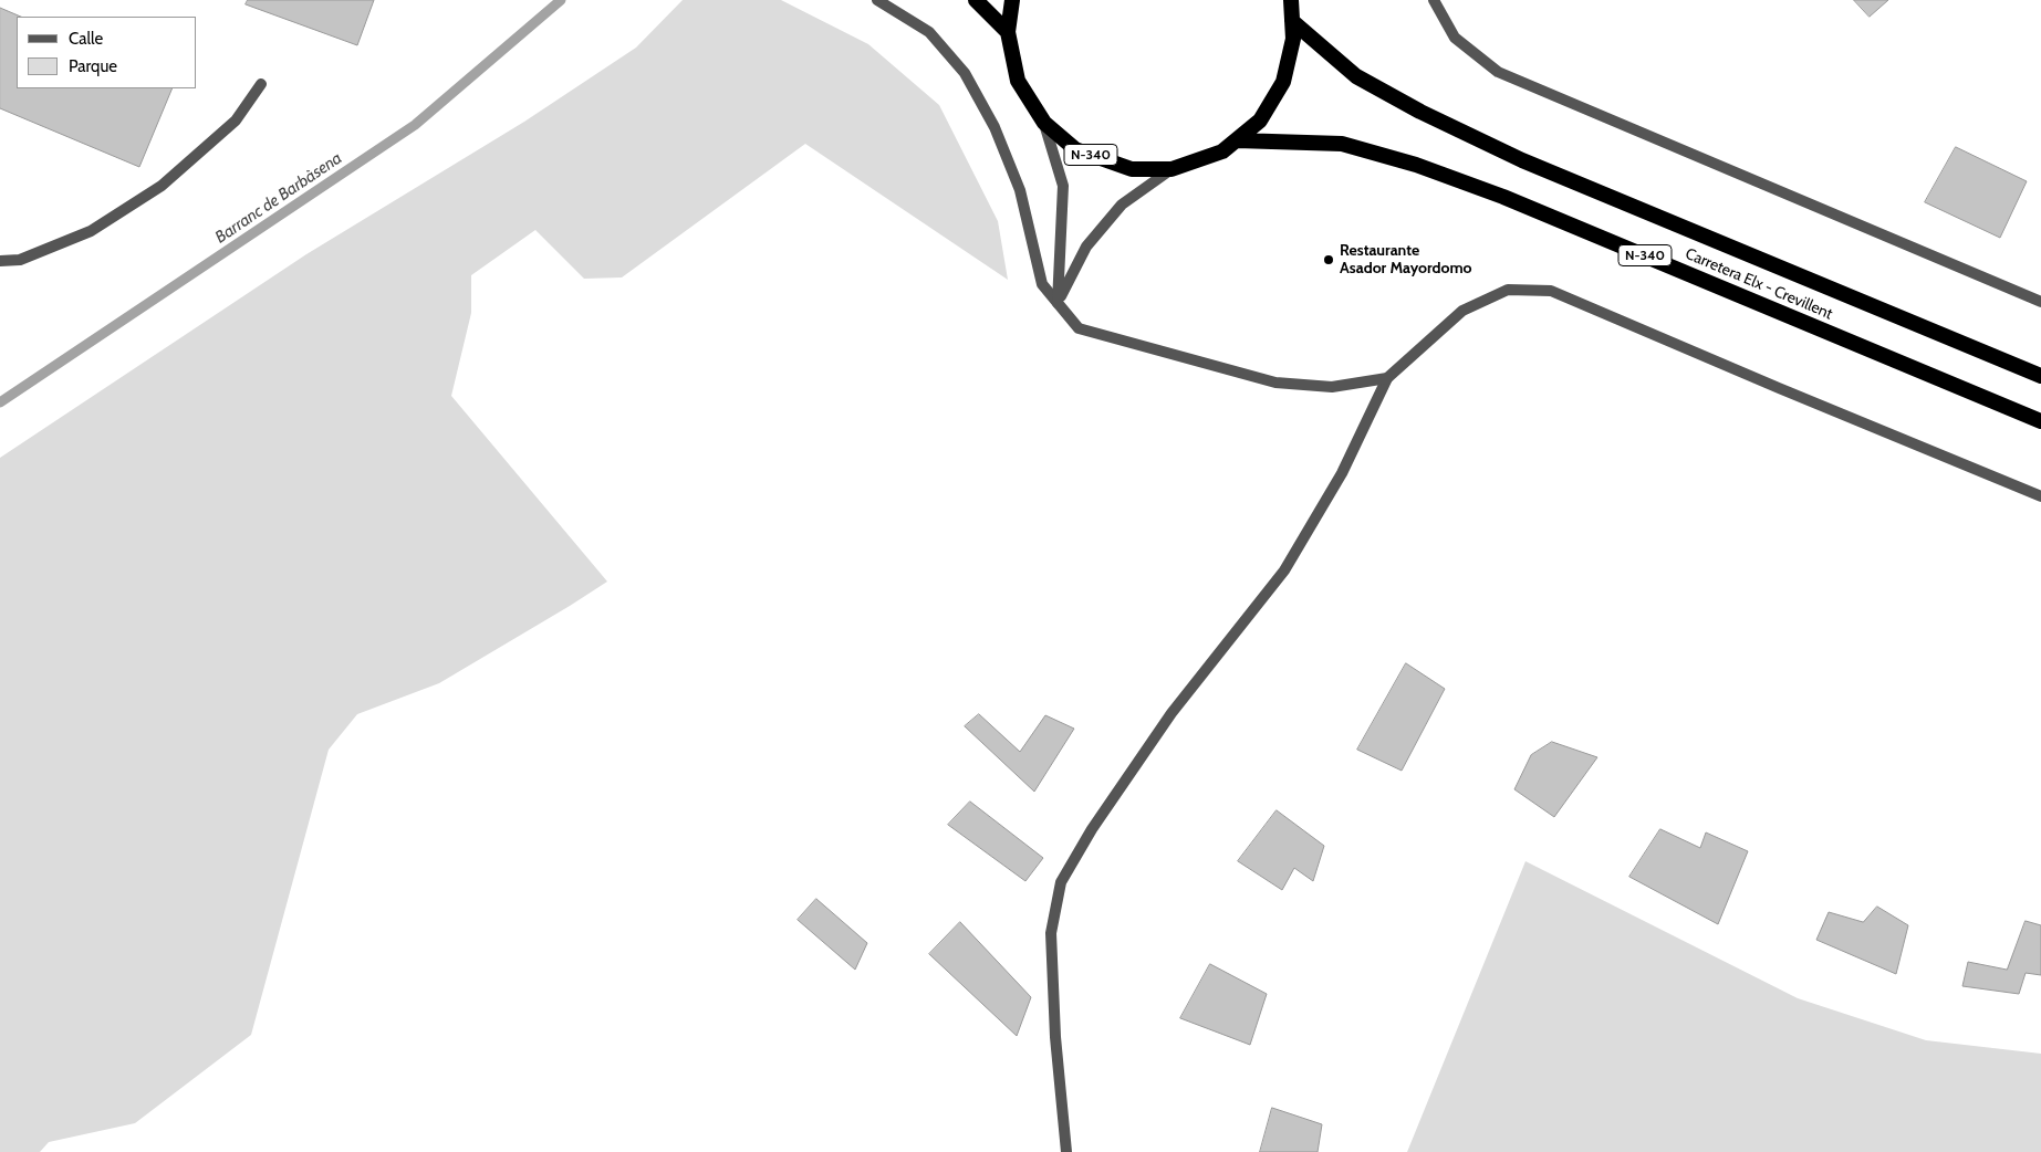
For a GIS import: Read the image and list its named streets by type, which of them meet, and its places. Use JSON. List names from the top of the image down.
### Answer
{
  "streets": {
    "highway": ["N-340", "Carretera Elx - Crevillent"]
  },
  "crossings": [
    ["N-340", "Carretera Elx - Crevillent"]
  ],
  "water": ["Barranc de Barbàsena"],
  "places": ["Restaurante Asador Mayordomo"],
  "legend": ["Calle", "Parque"]
}
